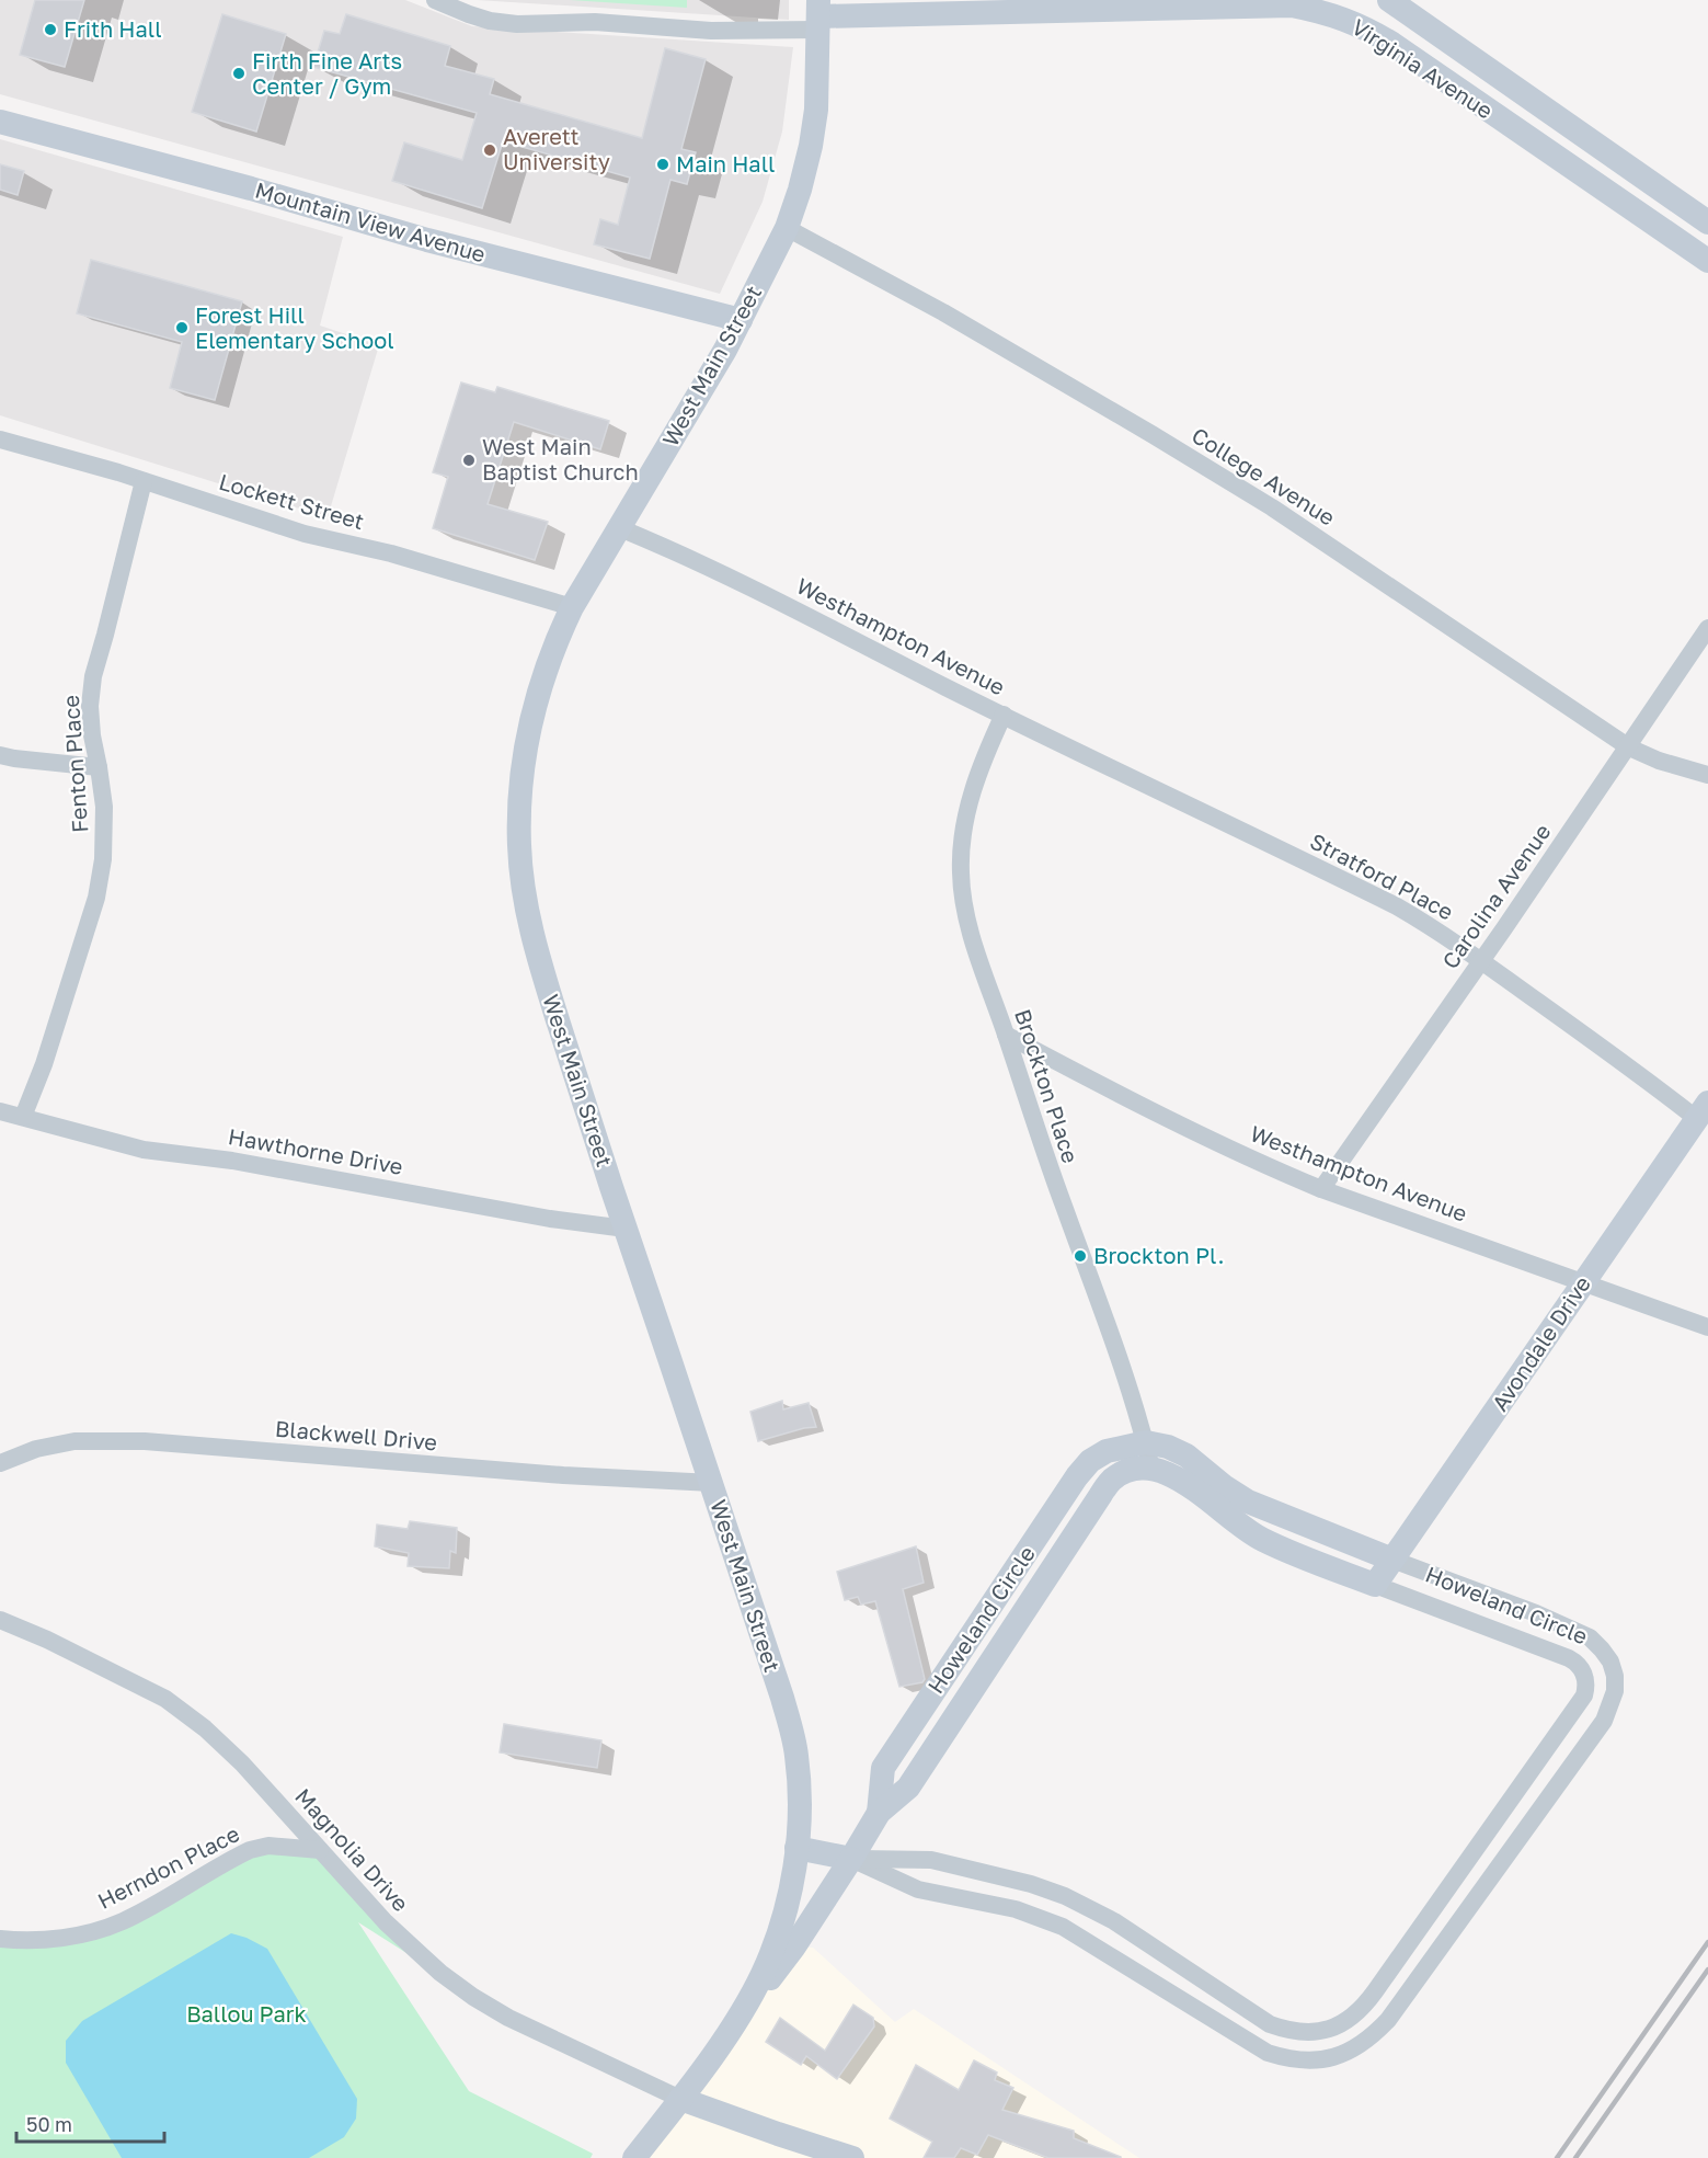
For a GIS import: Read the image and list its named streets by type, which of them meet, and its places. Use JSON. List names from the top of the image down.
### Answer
{
  "streets": {
    "street": [
      "Virginia Avenue",
      "Mountain View Avenue",
      "West Main Street",
      "College Avenue",
      "Lockett Street",
      "Westhampton Avenue",
      "Fenton Place",
      "Stratford Place",
      "Carolina Avenue",
      "Brockton Place",
      "Hawthorne Drive",
      "Avondale Drive",
      "Blackwell Drive",
      "Howeland Circle",
      "Magnolia Drive",
      "Herndon Place"
    ]
  },
  "crossings": [
    ["Virginia Avenue", "West Main Street"],
    ["Mountain View Avenue", "West Main Street"],
    ["West Main Street", "College Avenue"],
    ["West Main Street", "Lockett Street"],
    ["West Main Street", "Westhampton Avenue"],
    ["West Main Street", "Hawthorne Drive"],
    ["West Main Street", "Blackwell Drive"],
    ["West Main Street", "Howeland Circle"],
    ["West Main Street", "Magnolia Drive"],
    ["College Avenue", "Carolina Avenue"],
    ["Lockett Street", "Fenton Place"],
    ["Westhampton Avenue", "Stratford Place"],
    ["Westhampton Avenue", "Carolina Avenue"],
    ["Westhampton Avenue", "Brockton Place"],
    ["Westhampton Avenue", "Avondale Drive"],
    ["Fenton Place", "Hawthorne Drive"],
    ["Stratford Place", "Carolina Avenue"],
    ["Stratford Place", "Avondale Drive"],
    ["Brockton Place", "Howeland Circle"],
    ["Avondale Drive", "Howeland Circle"],
    ["Magnolia Drive", "Herndon Place"]
  ],
  "parks": ["Ballou Park"],
  "places": [
    "Frith Hall",
    "Firth Fine Arts Center / Gym",
    "Averett University",
    "Main Hall",
    "Forest Hill Elementary School",
    "West Main Baptist Church",
    "Brockton Pl."
  ],
  "scale_bar": "50 m"
}
